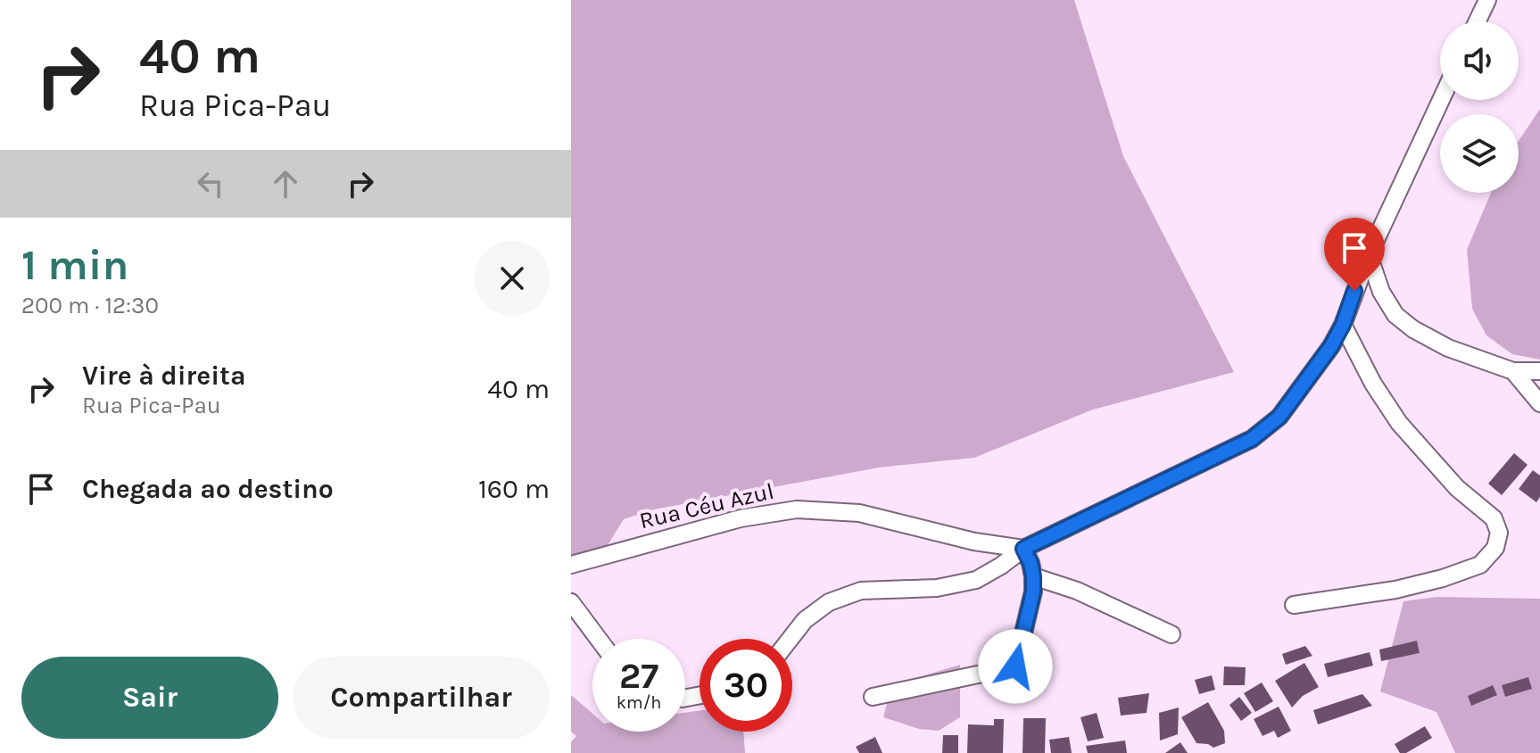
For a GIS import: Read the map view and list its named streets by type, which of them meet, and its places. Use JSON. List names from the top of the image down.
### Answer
{
  "streets": {
    "street": ["Rua Céu Azul"]
  },
  "page": {
    "turn": ["40 m", "Rua Pica-Pau"],
    "heading": ["1 min", "200 m · 12:30"],
    "list": [
      {
        "name": "Vire à direita",
        "note": "Rua Pica-Pau",
        "value": "40 m"
      },
      {
        "name": "Chegada ao destino",
        "value": "160 m"
      }
    ],
    "speed": "27 km/h",
    "limit": "30",
    "buttons": ["Sair", "Compartilhar"]
  }
}
